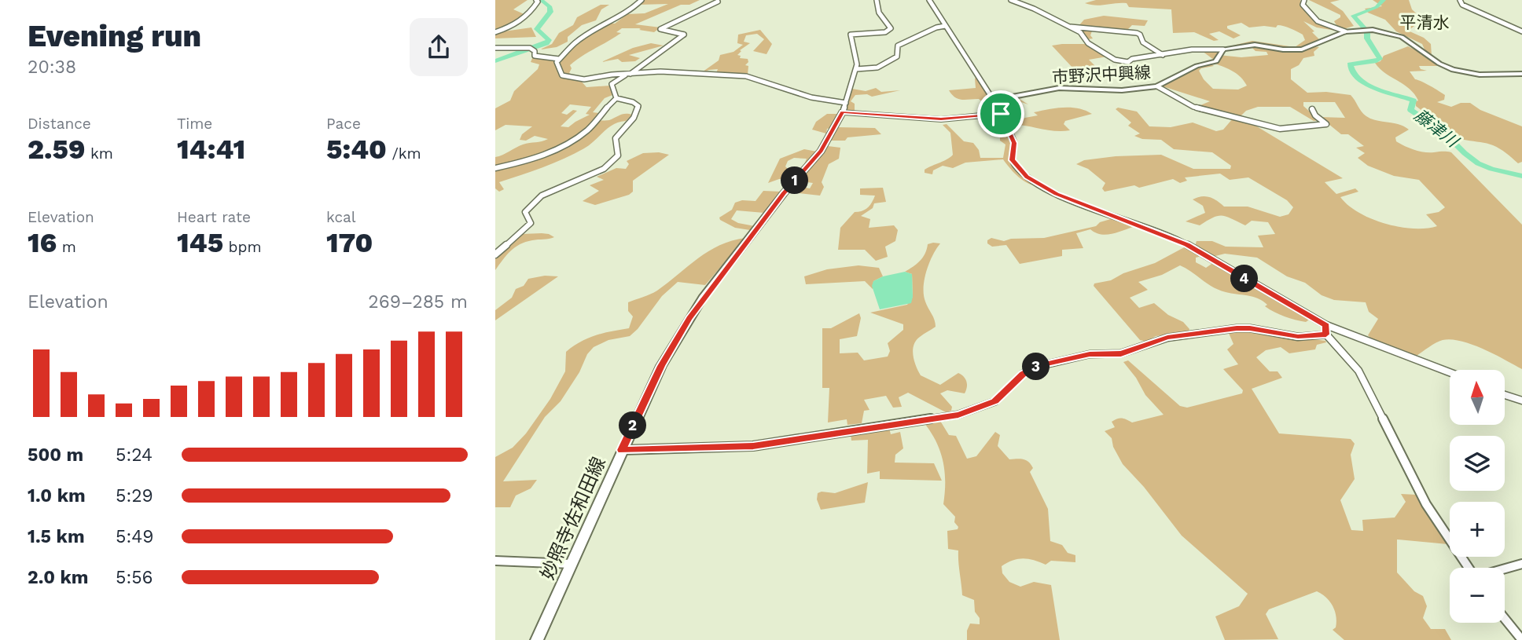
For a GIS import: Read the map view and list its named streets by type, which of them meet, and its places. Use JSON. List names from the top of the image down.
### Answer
{
  "streets": {
    "main road": ["市野沢中興線", "妙照寺佐和田線"]
  },
  "districts": ["平清水"],
  "water": ["藤津川"],
  "north": "top",
  "page": {
    "heading": ["Evening run", "20:38"],
    "stats": [
      ["Distance", "2.59 km"],
      ["Time", "14:41"],
      ["Pace", "5:40 /km"],
      ["Elevation", "16 m"],
      ["Heart rate", "145 bpm"],
      ["kcal", "170"]
    ],
    "pins": [
      "1",
      "4",
      "3",
      "2"
    ],
    "chart": ["Elevation", "269–285 m"],
    "map_buttons": ["+", "−"],
    "list": [
      {
        "name": "500 m",
        "note": "5:24"
      },
      {
        "name": "1.0 km",
        "note": "5:29"
      },
      {
        "name": "1.5 km",
        "note": "5:49"
      },
      {
        "name": "2.0 km",
        "note": "5:56"
      }
    ]
  }
}
